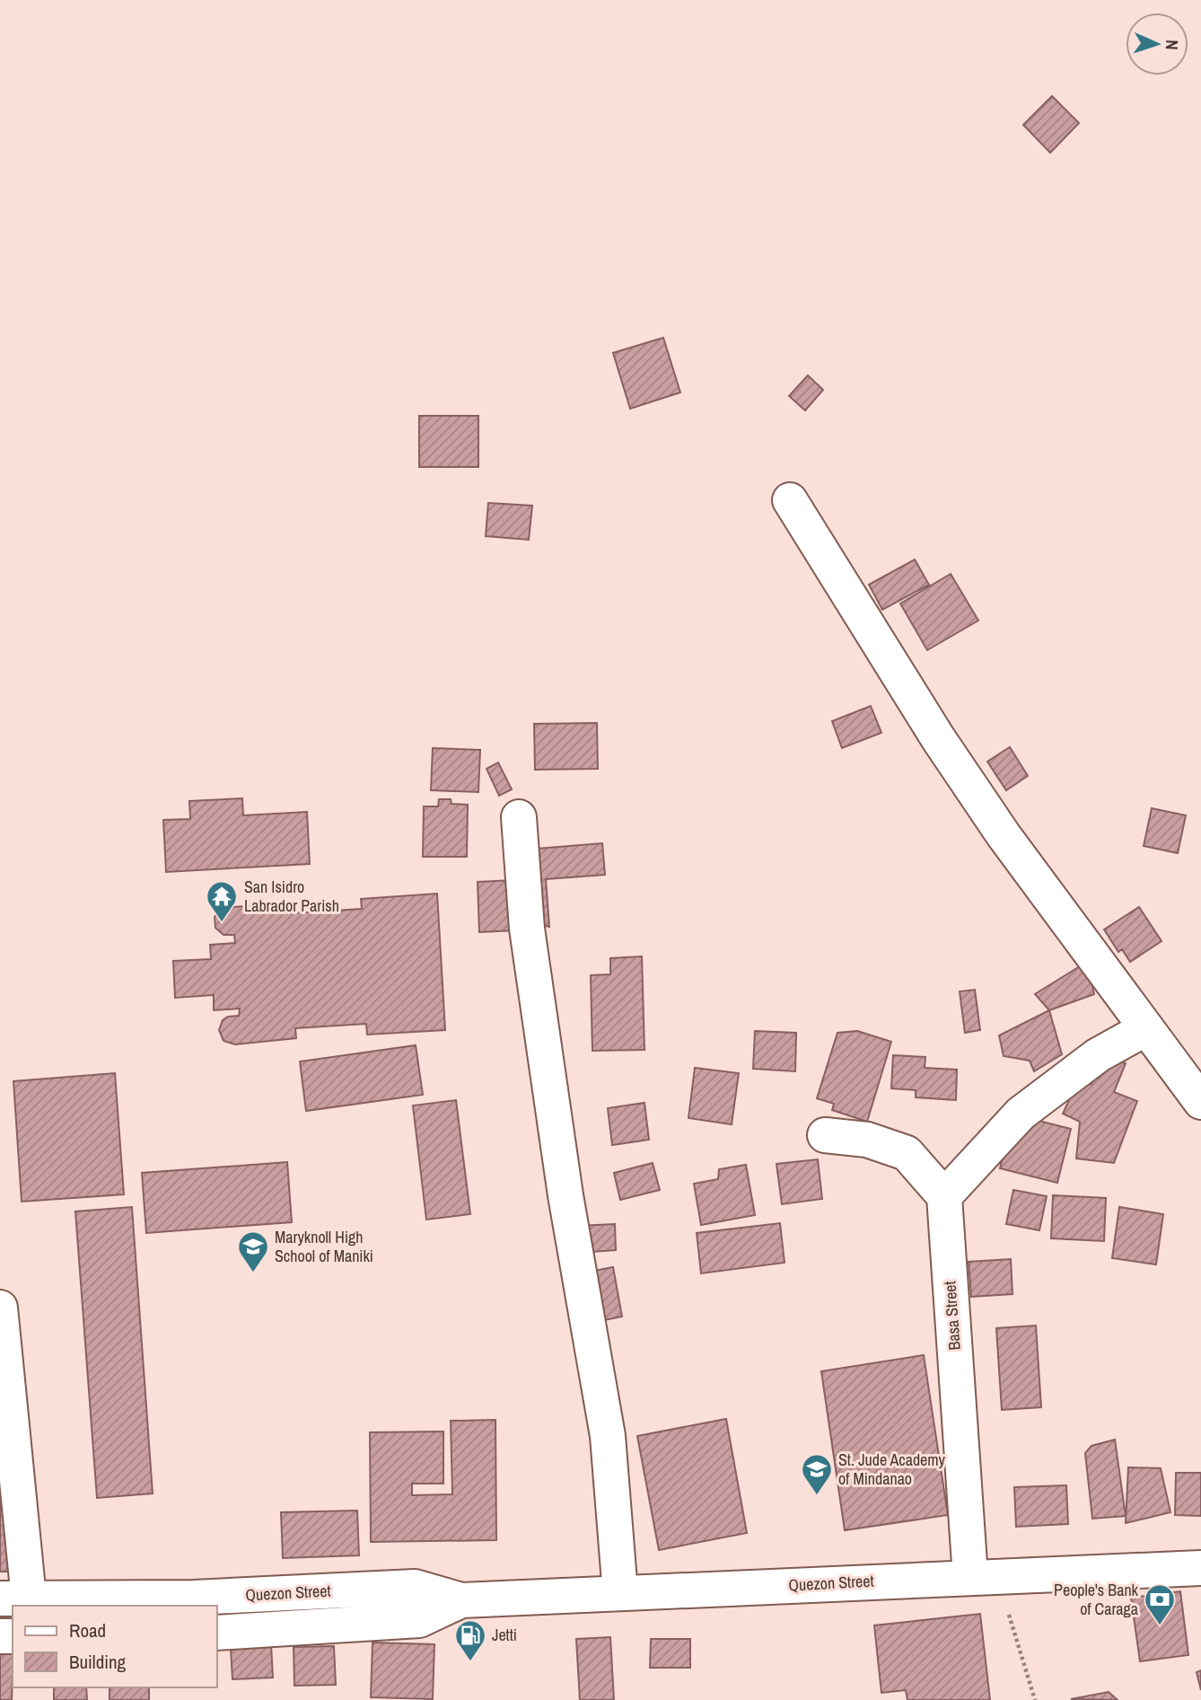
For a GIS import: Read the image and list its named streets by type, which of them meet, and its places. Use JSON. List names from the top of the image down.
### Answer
{
  "streets": {
    "main road": ["Basa Street", "Quezon Street"]
  },
  "crossings": [
    ["Basa Street", "Quezon Street"]
  ],
  "places": {
    "temple": ["San Isidro Labrador Parish"],
    "school or university": ["Maryknoll High School of Maniki", "St. Jude Academy of Mindanao"],
    "bank": ["People's Bank of Caraga"],
    "fuel station": ["Jetti"]
  },
  "legend": ["Road", "Building"],
  "north": "right"
}
